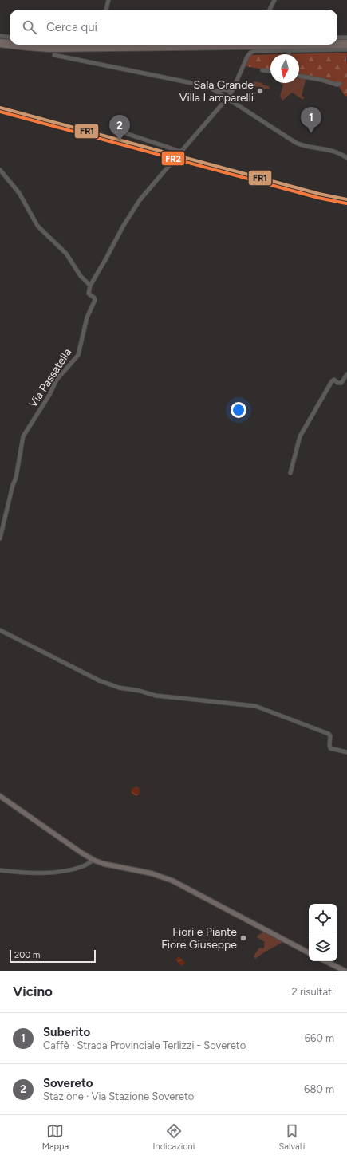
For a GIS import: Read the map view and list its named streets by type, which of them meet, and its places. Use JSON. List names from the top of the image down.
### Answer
{
  "streets": {
    "street": ["Via Passatella"]
  },
  "places": ["Sala Grande Villa Lamparelli", "Fiori e Piante Fiore Giuseppe"],
  "lines": ["transit line FR1", "transit line FR2"],
  "scale_bar": "200 m",
  "north": "bottom",
  "page": {
    "search": "Cerca qui",
    "pins": ["1", "2"],
    "scale": "200 m",
    "heading": ["Vicino", "2 risultati"],
    "list": [
      {
        "mark": "1",
        "name": "Suberito",
        "note": "Caffè · Strada Provinciale Terlizzi - Sovereto",
        "value": "660 m"
      },
      {
        "mark": "2",
        "name": "Sovereto",
        "note": "Stazione · Via Stazione Sovereto",
        "value": "680 m"
      }
    ],
    "nav": ["Mappa", "Indicazioni", "Salvati"]
  }
}
